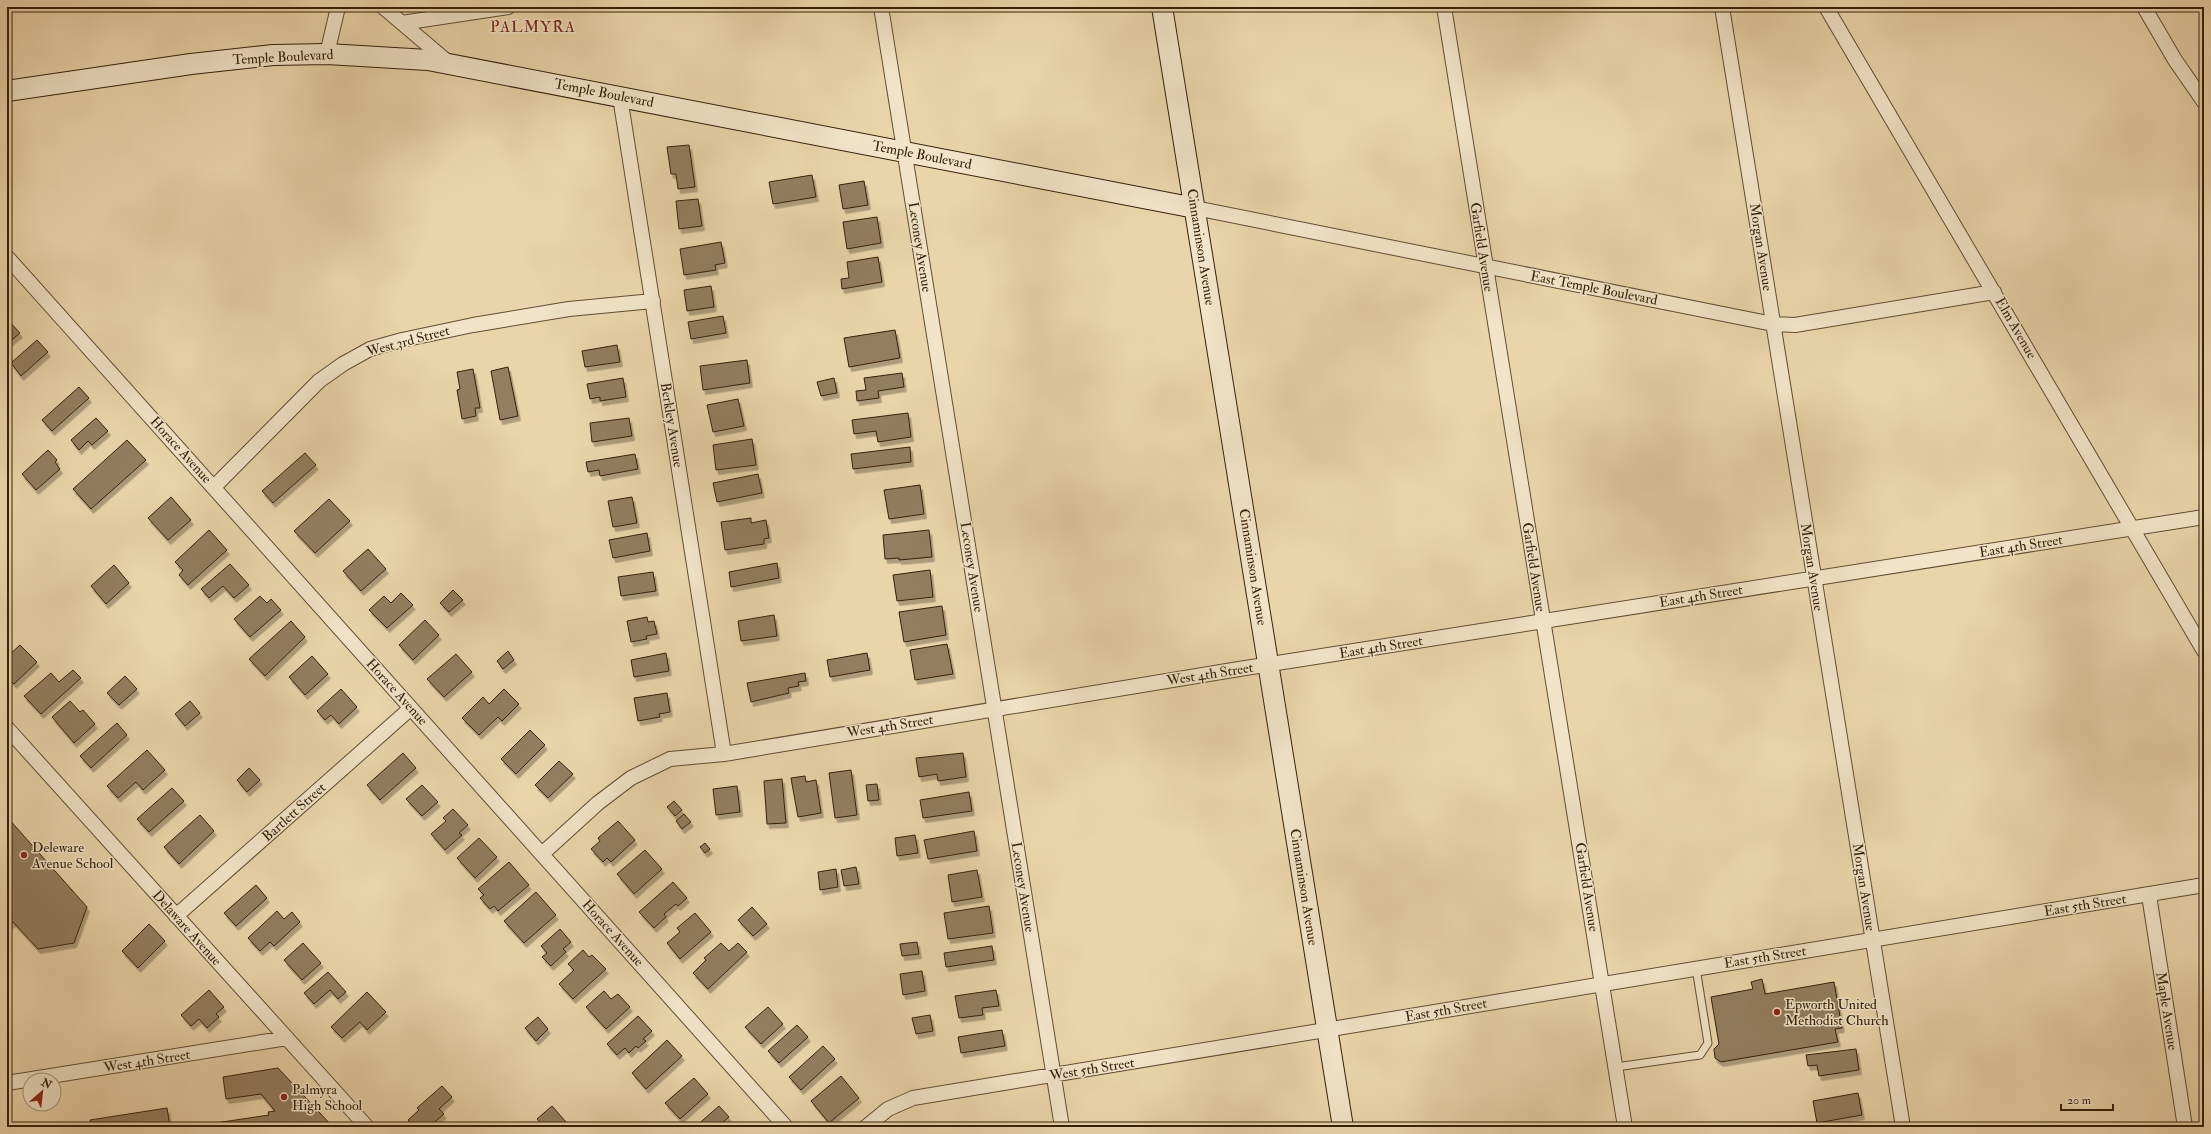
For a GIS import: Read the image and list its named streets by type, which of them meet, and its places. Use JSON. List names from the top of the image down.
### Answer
{
  "streets": {
    "street": [
      "Temple Boulevard",
      "Leconey Avenue",
      "Cinnaminson Avenue",
      "Garfield Avenue",
      "Morgan Avenue",
      "East Temple Boulevard",
      "Elm Avenue",
      "West 3rd Street",
      "Berkley Avenue",
      "Horace Avenue",
      "East 4th Street",
      "West 4th Street",
      "Bartlett Street",
      "East 5th Street",
      "Delaware Avenue",
      "Maple Avenue",
      "West 5th Street"
    ]
  },
  "crossings": [
    ["Temple Boulevard", "Leconey Avenue"],
    ["Temple Boulevard", "Cinnaminson Avenue"],
    ["Temple Boulevard", "East Temple Boulevard"],
    ["Temple Boulevard", "Berkley Avenue"],
    ["Leconey Avenue", "West 4th Street"],
    ["Leconey Avenue", "West 5th Street"],
    ["Cinnaminson Avenue", "East Temple Boulevard"],
    ["Cinnaminson Avenue", "East 4th Street"],
    ["Cinnaminson Avenue", "West 4th Street"],
    ["Cinnaminson Avenue", "East 5th Street"],
    ["Cinnaminson Avenue", "West 5th Street"],
    ["Garfield Avenue", "East Temple Boulevard"],
    ["Garfield Avenue", "East 4th Street"],
    ["Garfield Avenue", "East 5th Street"],
    ["Morgan Avenue", "East Temple Boulevard"],
    ["Morgan Avenue", "East 4th Street"],
    ["Morgan Avenue", "East 5th Street"],
    ["East Temple Boulevard", "Elm Avenue"],
    ["Elm Avenue", "East 4th Street"],
    ["West 3rd Street", "Berkley Avenue"],
    ["West 3rd Street", "Horace Avenue"],
    ["Berkley Avenue", "West 4th Street"],
    ["Horace Avenue", "West 4th Street"],
    ["Horace Avenue", "Bartlett Street"],
    ["East 4th Street", "West 4th Street"],
    ["West 4th Street", "Delaware Avenue"],
    ["Bartlett Street", "Delaware Avenue"],
    ["East 5th Street", "Maple Avenue"],
    ["East 5th Street", "West 5th Street"]
  ],
  "districts": ["PALMYRA"],
  "places": ["Deleware Avenue School", "Epworth United Methodist Church", "Palmyra High School"],
  "scale_bar": "20 m",
  "north": "top right"
}
